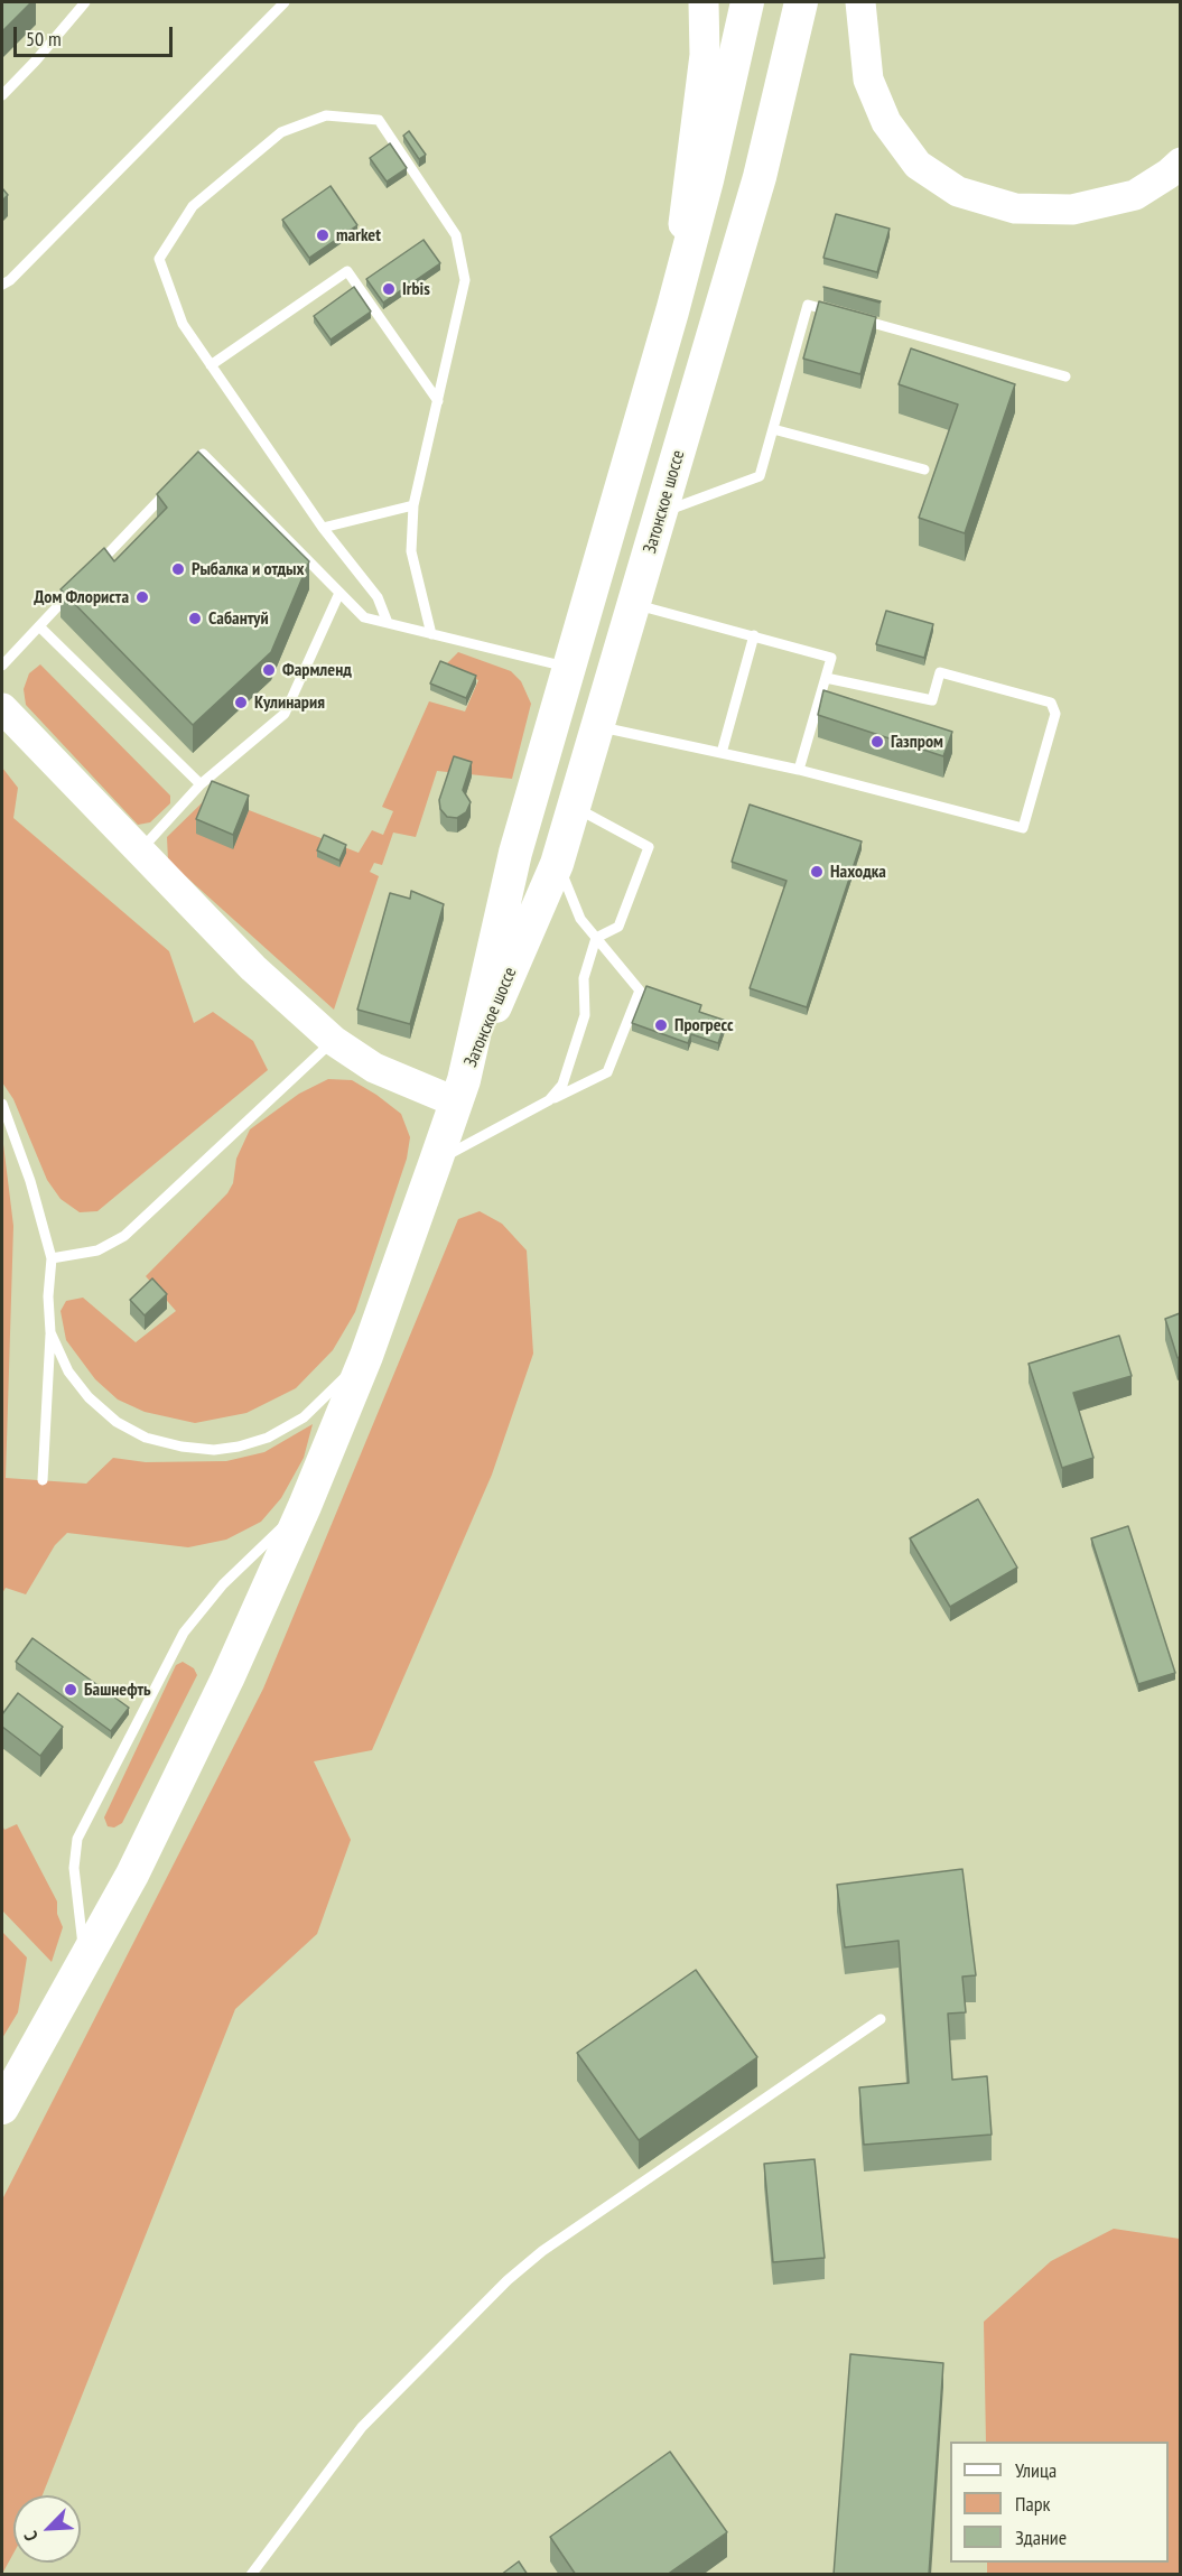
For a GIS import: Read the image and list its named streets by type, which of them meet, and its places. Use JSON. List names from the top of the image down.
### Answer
{
  "streets": {
    "main road": ["Затонское шоссе"]
  },
  "places": [
    "market",
    "Irbis",
    "Рыбалка и отдых",
    "Дом Флориста",
    "Сабантуй",
    "Фармленд",
    "Кулинария",
    "Газпром",
    "Находка",
    "Прогресс",
    "Башнефть"
  ],
  "legend": ["Улица", "Парк", "Здание"],
  "scale_bar": "50 m",
  "north": "bottom left"
}
